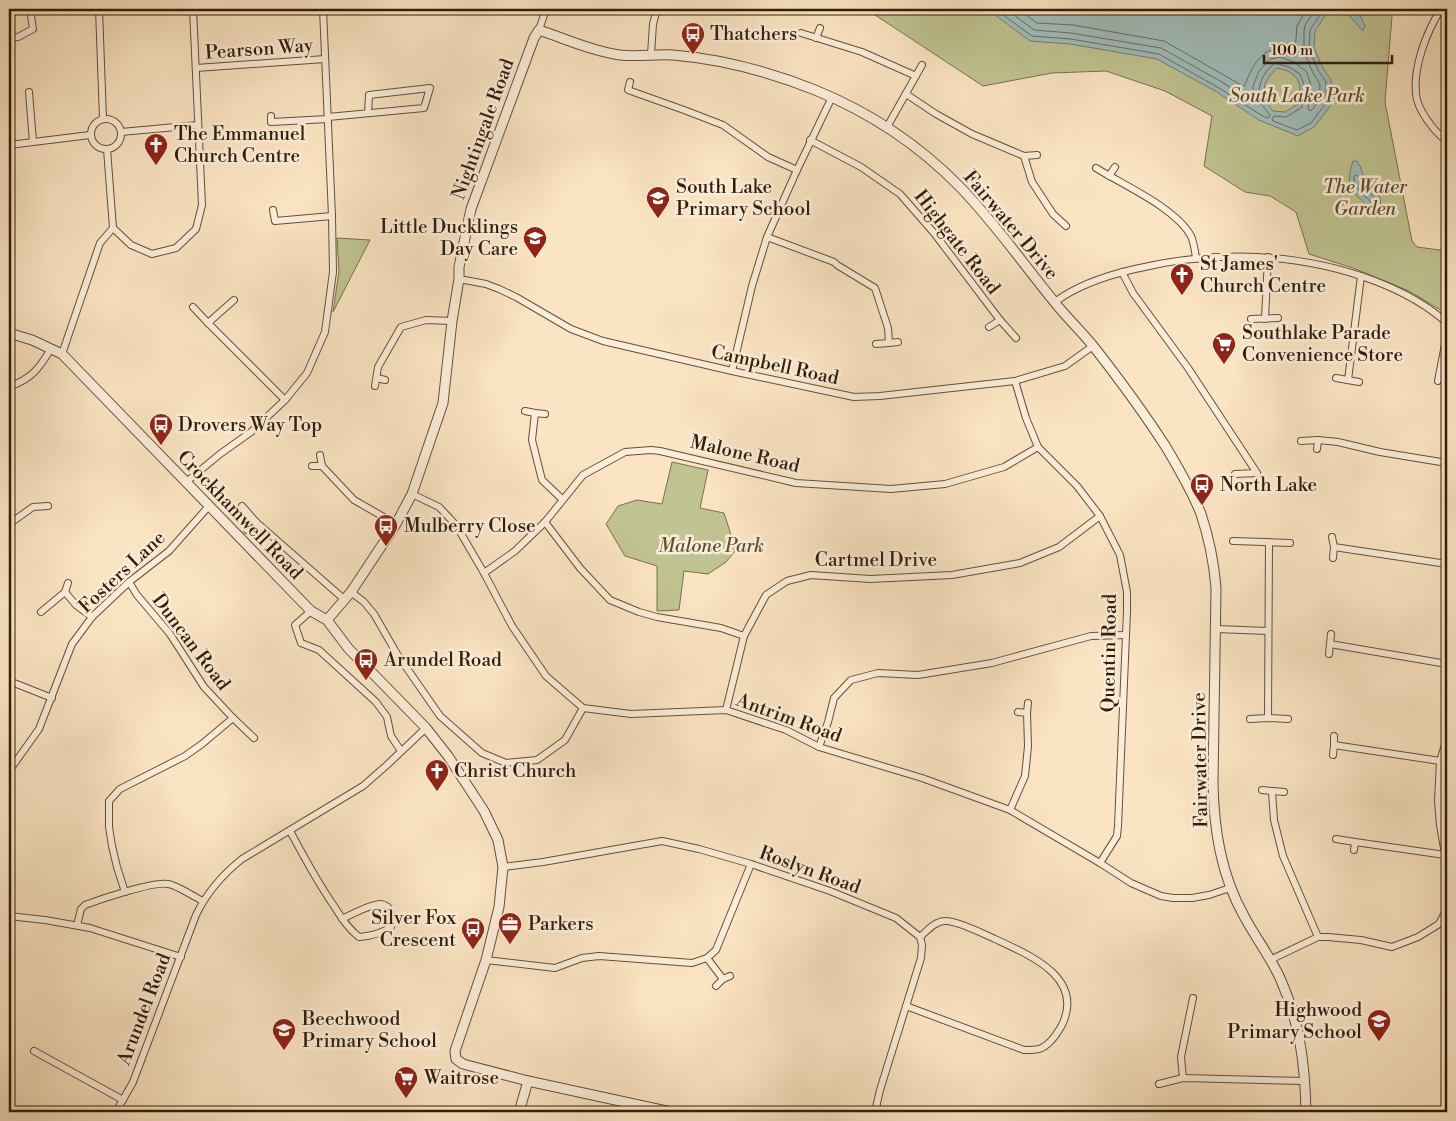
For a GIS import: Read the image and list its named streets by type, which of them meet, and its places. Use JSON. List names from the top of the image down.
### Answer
{
  "streets": {
    "street": [
      "Pearson Way",
      "Nightingale Road",
      "Fairwater Drive",
      "Highgate Road",
      "Campbell Road",
      "Malone Road",
      "Crockhamwell Road",
      "Cartmel Drive",
      "Fosters Lane",
      "Duncan Road",
      "Quentin Road",
      "Antrim Road",
      "Roslyn Road",
      "Arundel Road"
    ]
  },
  "crossings": [
    ["Nightingale Road", "Fairwater Drive"],
    ["Nightingale Road", "Campbell Road"],
    ["Nightingale Road", "Crockhamwell Road"],
    ["Fairwater Drive", "Campbell Road"],
    ["Fairwater Drive", "Antrim Road"],
    ["Campbell Road", "Quentin Road"],
    ["Malone Road", "Quentin Road"],
    ["Crockhamwell Road", "Fosters Lane"],
    ["Crockhamwell Road", "Roslyn Road"],
    ["Crockhamwell Road", "Arundel Road"],
    ["Cartmel Drive", "Quentin Road"],
    ["Cartmel Drive", "Antrim Road"],
    ["Fosters Lane", "Duncan Road"],
    ["Quentin Road", "Antrim Road"]
  ],
  "parks": ["South Lake Park", "The Water Garden", "Malone Park"],
  "places": {
    "bus stop": [
      "Thatchers",
      "Drovers Way Top",
      "North Lake",
      "Mulberry Close",
      "Arundel Road",
      "Silver Fox Crescent"
    ],
    "church": ["The Emmanuel Church Centre", "St James' Church Centre", "Christ Church"],
    "school or university": [
      "South Lake Primary School",
      "Little Ducklings Day Care",
      "Highwood Primary School",
      "Beechwood Primary School"
    ],
    "supermarket": ["Southlake Parade Convenience Store", "Waitrose"],
    "office": ["Parkers"]
  },
  "scale_bar": "100 m"
}
